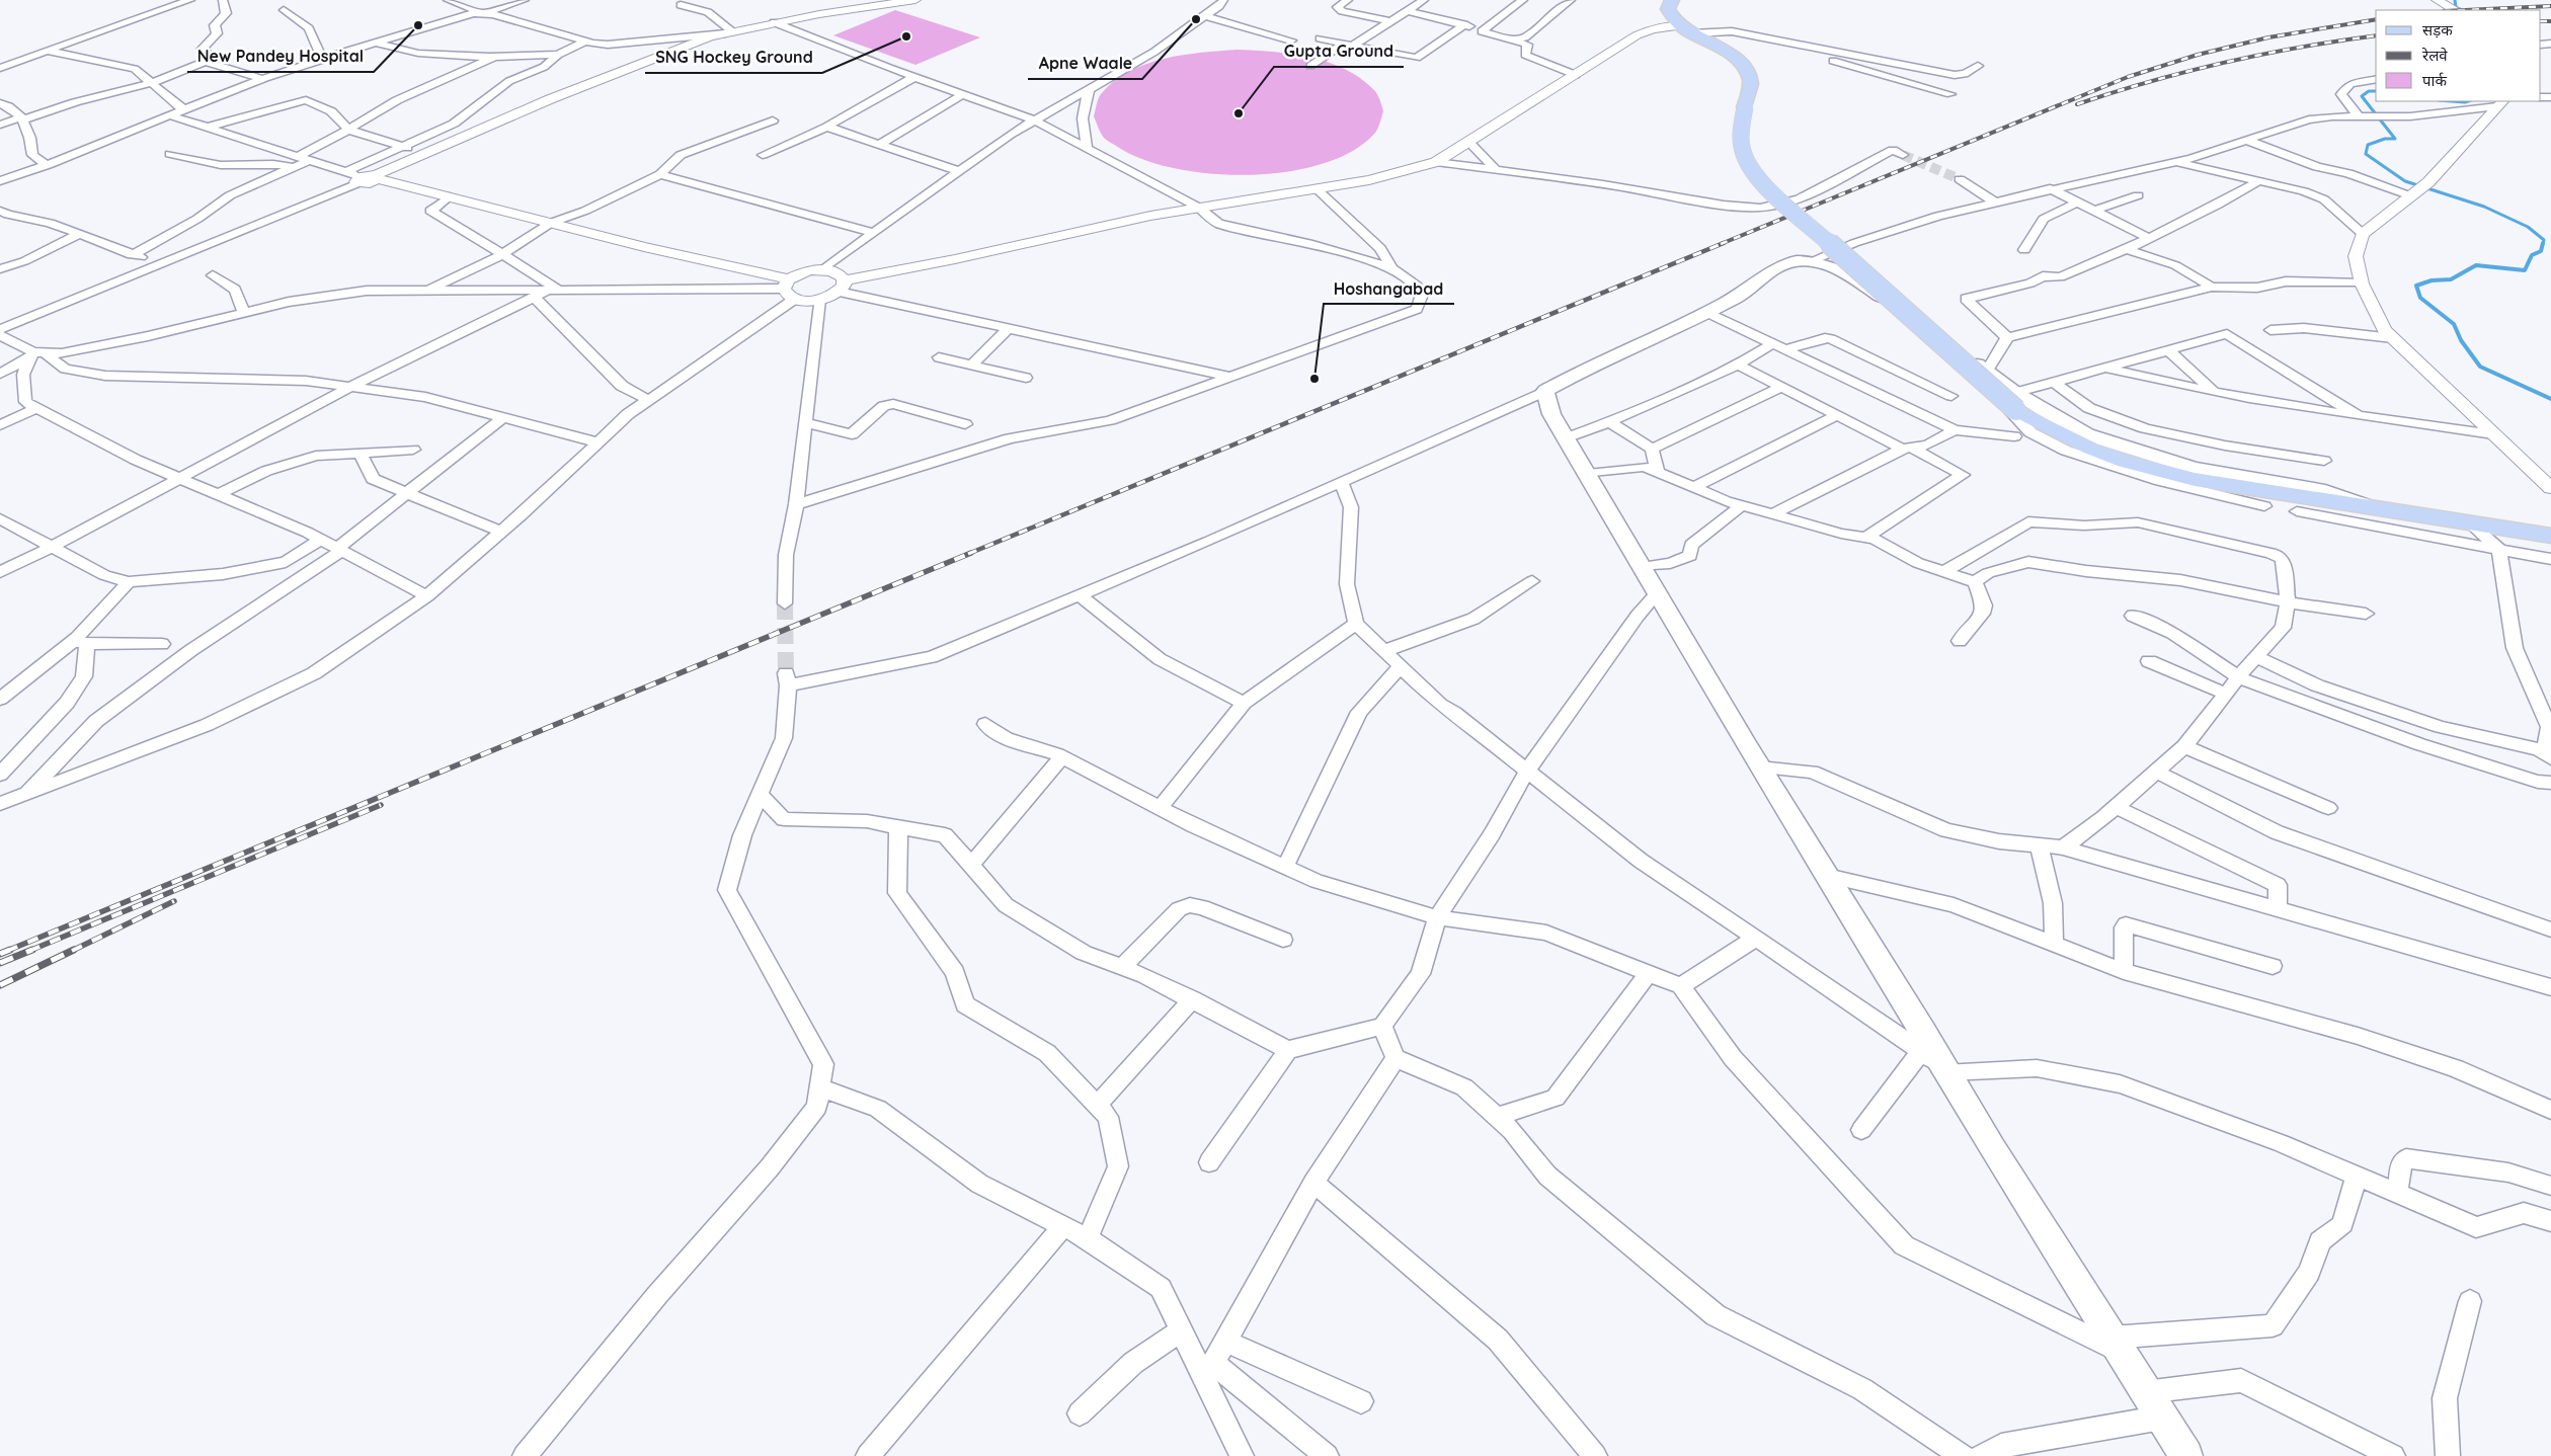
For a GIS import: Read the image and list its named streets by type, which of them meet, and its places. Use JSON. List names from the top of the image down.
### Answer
{
  "places": [
    "Apne Waale",
    "New Pandey Hospital",
    "SNG Hockey Ground",
    "Gupta Ground",
    "Hoshangabad"
  ],
  "legend": ["सड़क", "रेलवे", "पार्क"]
}
